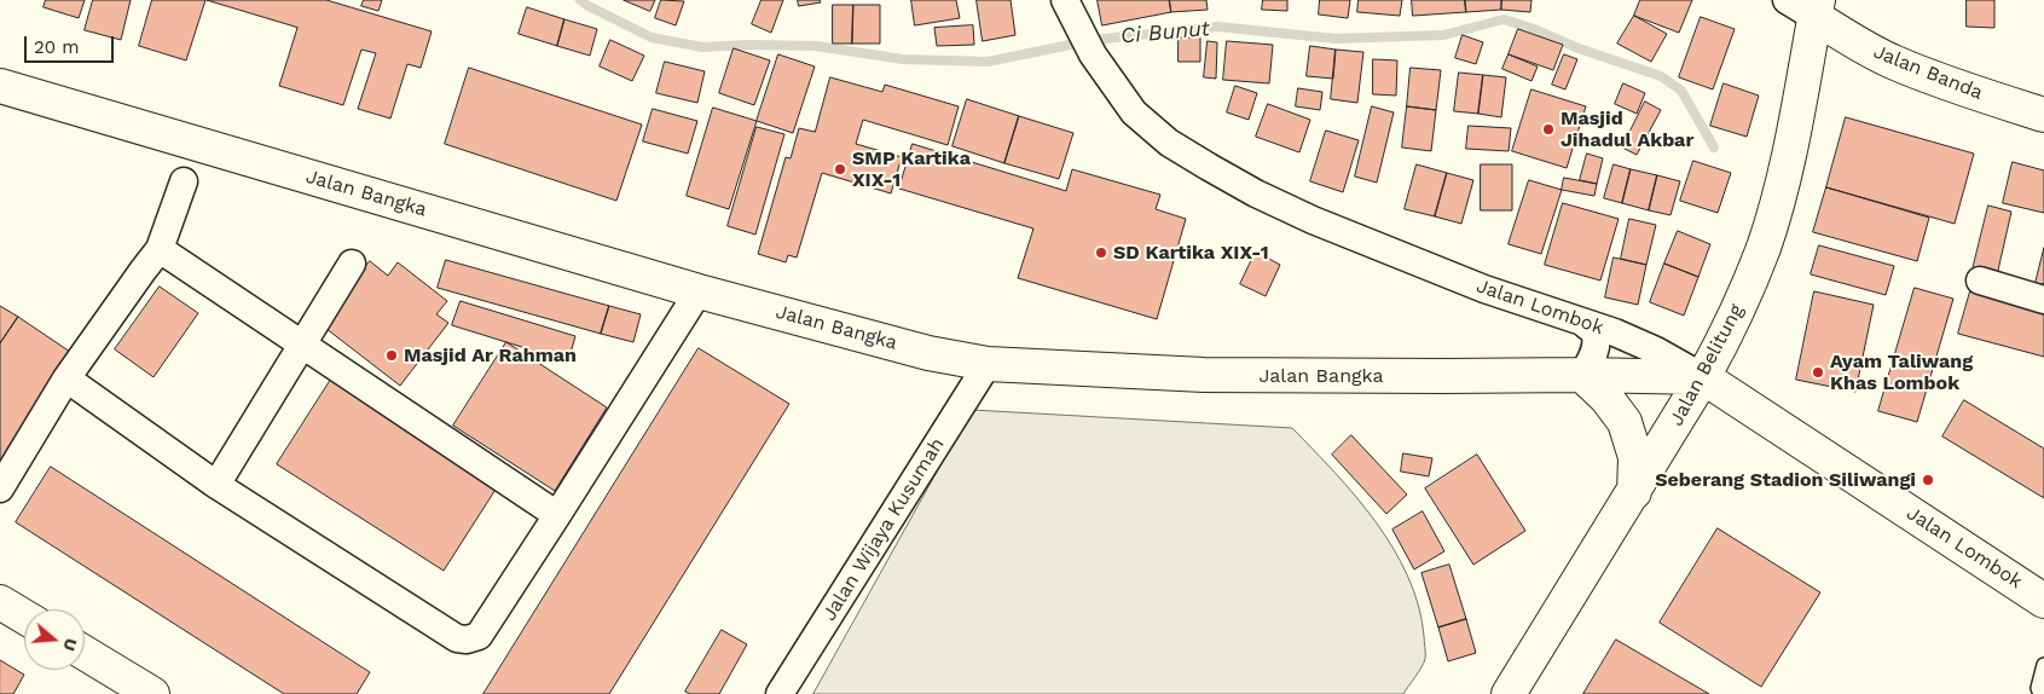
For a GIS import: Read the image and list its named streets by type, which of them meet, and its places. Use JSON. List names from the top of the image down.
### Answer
{
  "streets": {
    "street": [
      "Jalan Banda",
      "Jalan Bangka",
      "Jalan Lombok",
      "Jalan Belitung",
      "Jalan Wijaya Kusumah"
    ]
  },
  "crossings": [
    ["Jalan Banda", "Jalan Belitung"],
    ["Jalan Bangka", "Jalan Lombok"],
    ["Jalan Bangka", "Jalan Belitung"],
    ["Jalan Bangka", "Jalan Wijaya Kusumah"],
    ["Jalan Lombok", "Jalan Belitung"]
  ],
  "water": ["Ci Bunut"],
  "places": [
    "Masjid Jihadul Akbar",
    "SMP Kartika XIX-1",
    "SD Kartika XIX-1",
    "Masjid Ar Rahman",
    "Ayam Taliwang Khas Lombok",
    "Seberang Stadion Siliwangi"
  ],
  "scale_bar": "20 m",
  "north": "right"
}
